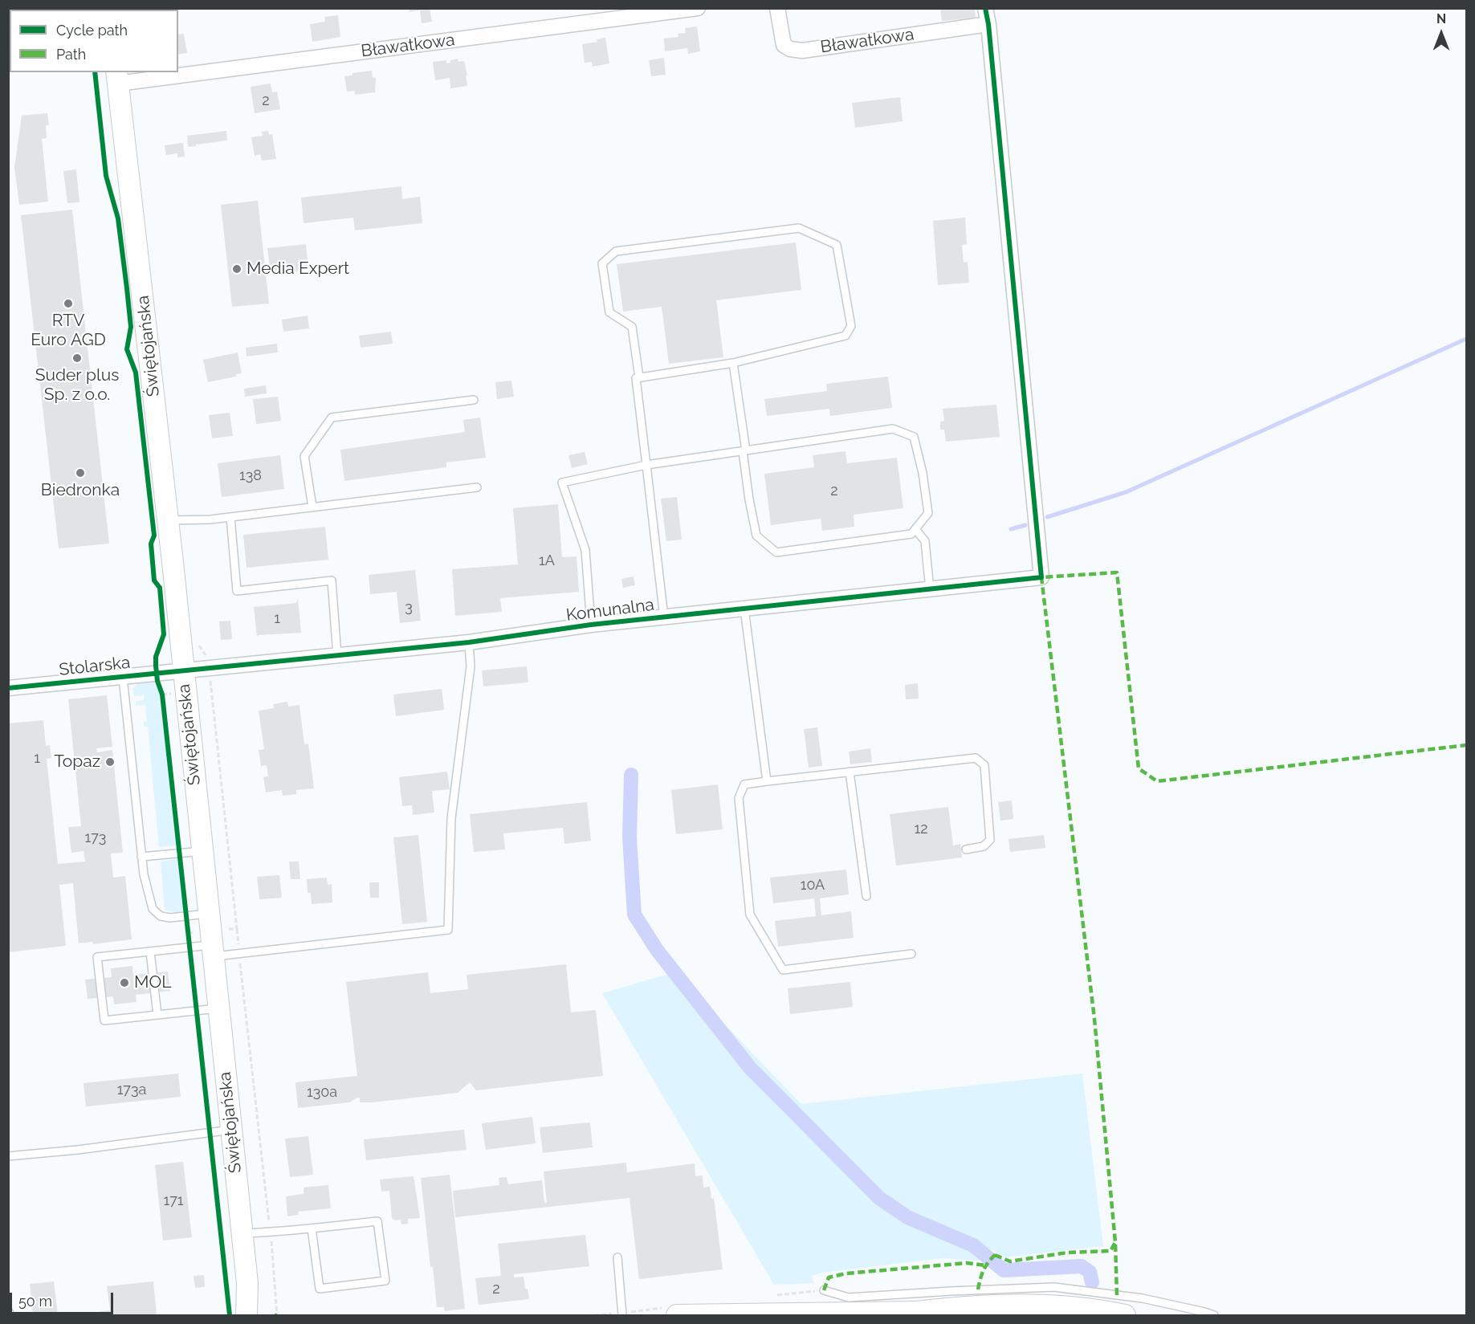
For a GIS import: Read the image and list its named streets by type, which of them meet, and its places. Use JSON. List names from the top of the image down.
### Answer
{
  "streets": {
    "street": [
      "Bławatkowa",
      "Świętojańska",
      "Komunalna",
      "Stolarska"
    ]
  },
  "crossings": [
    ["Bławatkowa", "Świętojańska"],
    ["Bławatkowa", "Komunalna"],
    ["Świętojańska", "Komunalna"],
    ["Świętojańska", "Stolarska"],
    ["Komunalna", "Stolarska"]
  ],
  "places": [
    "Media Expert",
    "RTV Euro AGD",
    "Suder plus Sp. z o.o.",
    "Biedronka",
    "Topaz",
    "MOL"
  ],
  "house_numbers": [
    "2",
    "138",
    "2",
    "1A",
    "3",
    "1",
    "1",
    "12",
    "173",
    "10A",
    "173a",
    "130a",
    "171",
    "2"
  ],
  "legend": ["Cycle path", "Path"],
  "scale_bar": "50 m",
  "north": "top"
}
